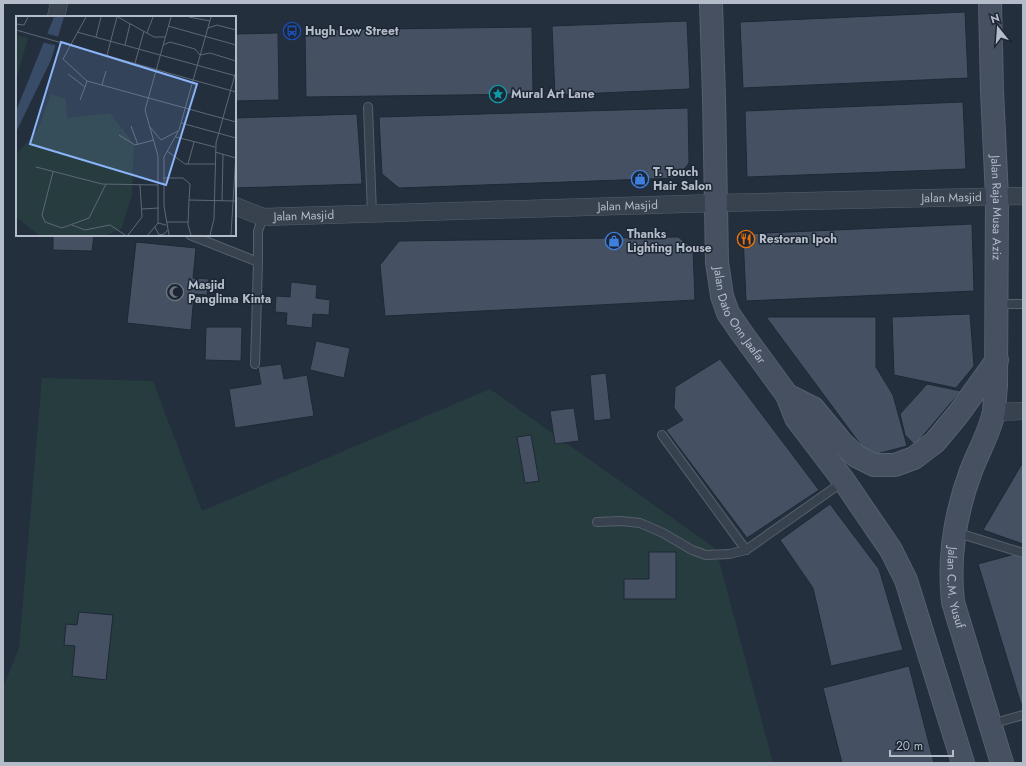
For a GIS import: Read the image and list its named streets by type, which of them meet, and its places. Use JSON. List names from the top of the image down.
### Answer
{
  "streets": {
    "main road": ["Jalan Raja Musa Aziz", "Jalan Dato Onn Jaafar", "Jalan C.M. Yusuf"],
    "street": ["Jalan Masjid"]
  },
  "crossings": [
    ["Jalan Masjid", "Jalan Raja Musa Aziz"],
    ["Jalan Masjid", "Jalan Dato Onn Jaafar"],
    ["Jalan Raja Musa Aziz", "Jalan C.M. Yusuf"]
  ],
  "places": {
    "bus stop": ["Hugh Low Street"],
    "place": ["Mural Art Lane"],
    "shop": ["T. Touch Hair Salon", "Thanks Lighting House"],
    "restaurant": ["Restoran Ipoh"],
    "mosque": ["Masjid Panglima Kinta"]
  },
  "scale_bar": "20 m",
  "north": "top"
}
